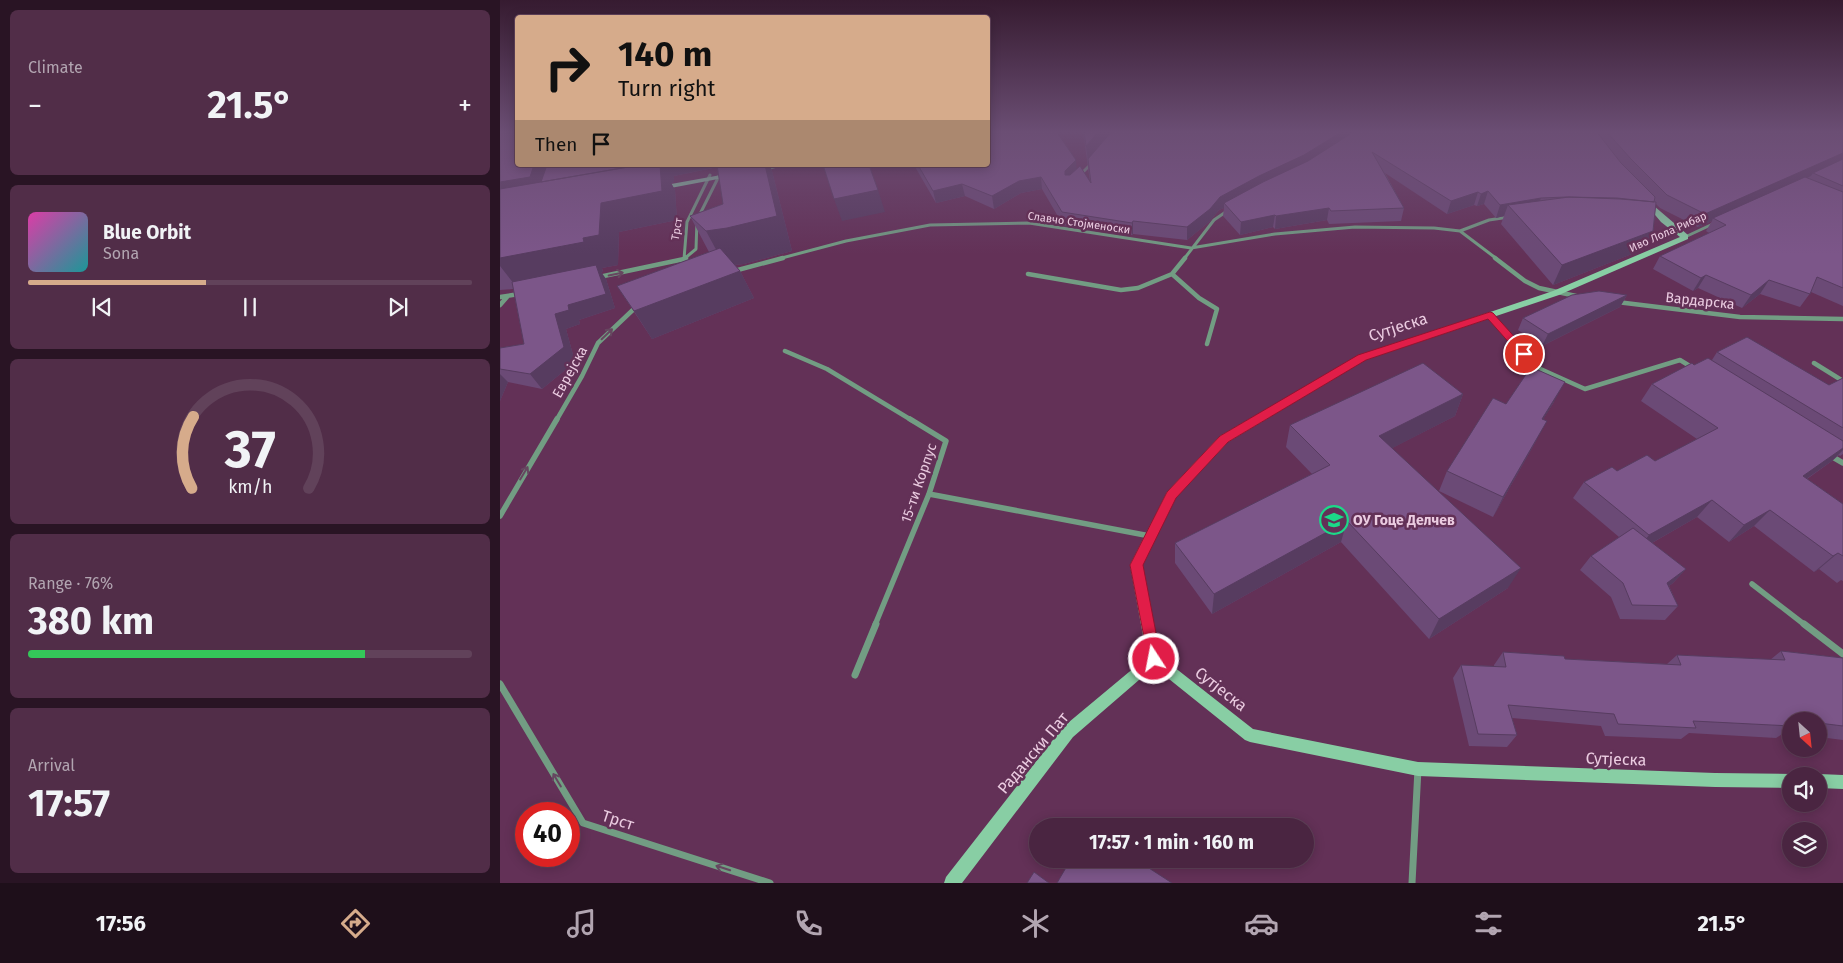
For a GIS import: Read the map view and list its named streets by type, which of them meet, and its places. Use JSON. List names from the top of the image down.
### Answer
{
  "streets": {
    "street": [
      "Славчо Стојменоски",
      "Трст",
      "Иво Лола Рибар",
      "Вардарска",
      "Сутјеска",
      "Еврејска",
      "15-ти Корпус",
      "Радански Пат"
    ]
  },
  "crossings": [
    ["Иво Лола Рибар", "Сутјеска"],
    ["Сутјеска", "Радански Пат"]
  ],
  "one_way": ["Трст", "Еврејска"],
  "places": {
    "school or university": ["ОУ Гоце Делчев"]
  },
  "north": "bottom right",
  "page": {
    "tile": [
      "Climate",
      ["Range · 76%", "380 km"],
      ["Arrival", "17:57"]
    ],
    "turn": ["140 m", "Turn right"],
    "heat": ["−", "21.5°", "+"],
    "then": "Then",
    "song": ["Blue Orbit", "Sona"],
    "limit": "40",
    "trip": "17:57 · 1 min · 160 m",
    "tabs": ["17:56", "21.5°"],
    "gauge": ["37", "km/h"]
  }
}
